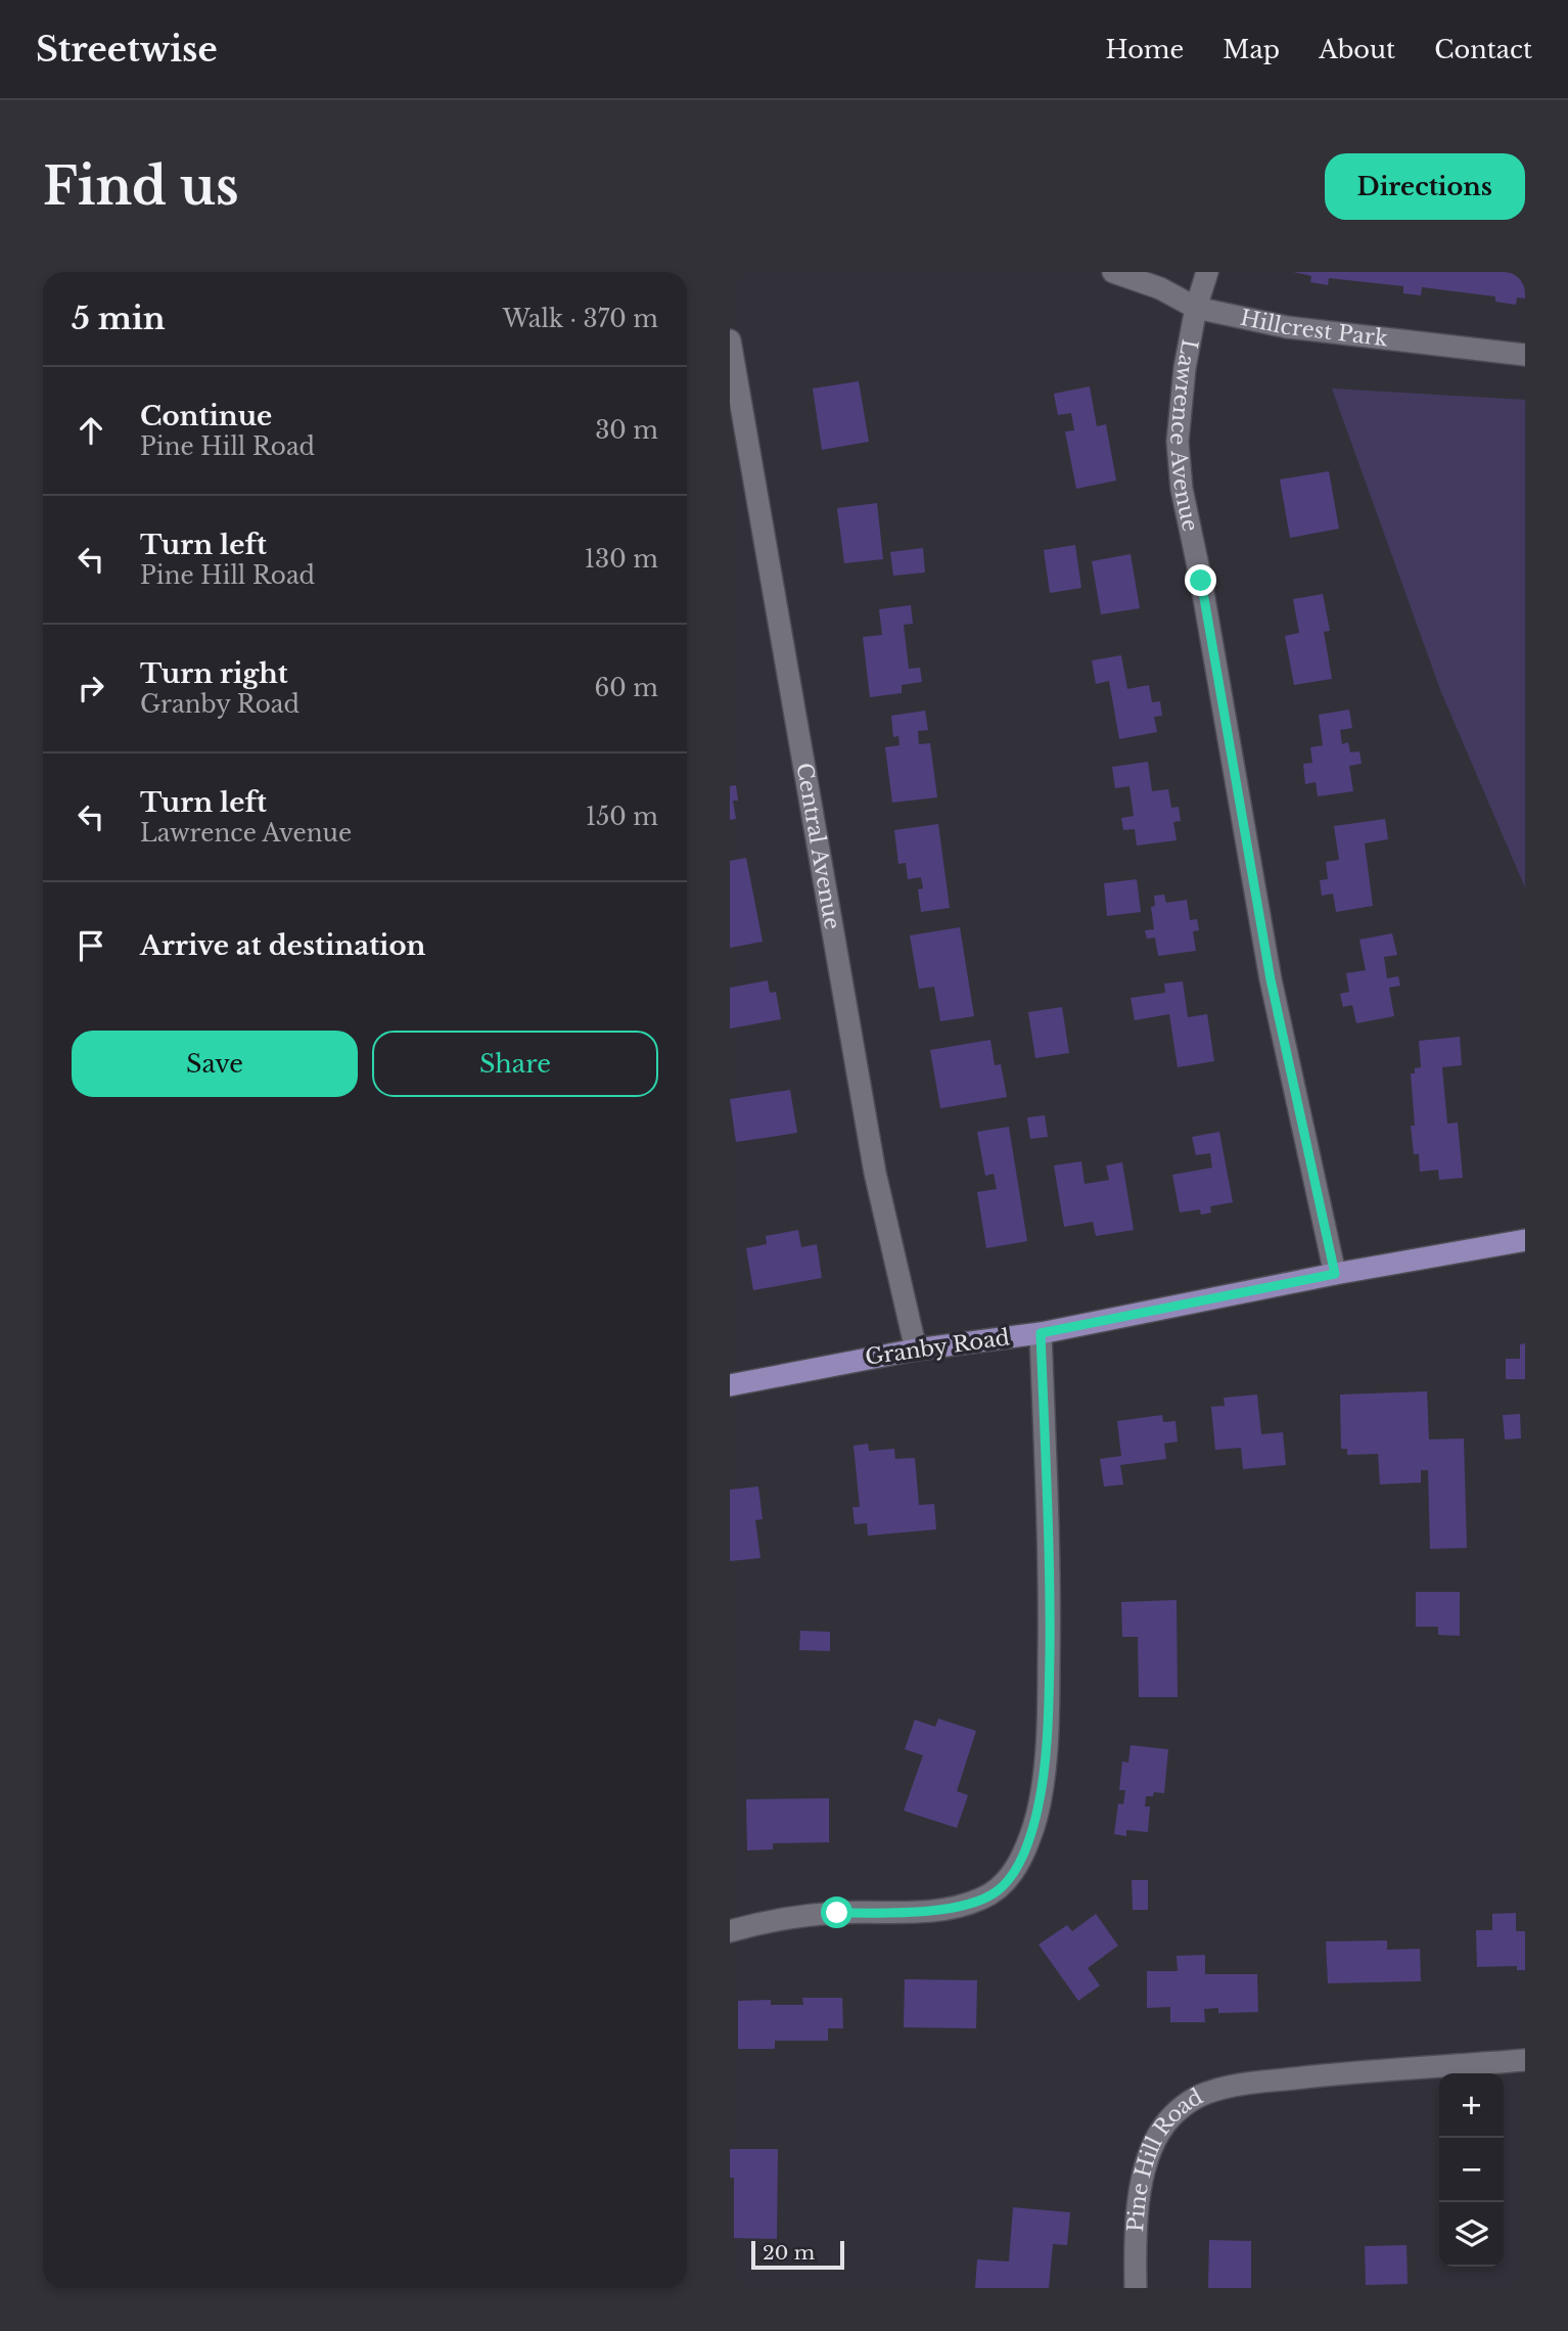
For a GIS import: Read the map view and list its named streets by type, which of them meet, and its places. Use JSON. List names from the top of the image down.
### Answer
{
  "streets": {
    "main road": ["Granby Road"],
    "street": [
      "Hillcrest Park",
      "Lawrence Avenue",
      "Central Avenue",
      "Pine Hill Road"
    ]
  },
  "crossings": [
    ["Hillcrest Park", "Lawrence Avenue"],
    ["Lawrence Avenue", "Granby Road"],
    ["Central Avenue", "Granby Road"]
  ],
  "scale_bar": "20 m",
  "page": {
    "header": "Streetwise",
    "nav": [
      "Home",
      "Map",
      "About",
      "Contact"
    ],
    "buttons": [
      "Directions",
      ["Save", "Share"]
    ],
    "title": "Find us",
    "heading": ["5 min", "Walk · 370 m"],
    "list": [
      ["Continue", "Pine Hill Road", "30 m"],
      ["Turn left", "Pine Hill Road", "130 m"],
      ["Turn right", "Granby Road", "60 m"],
      ["Turn left", "Lawrence Avenue", "150 m"],
      "Arrive at destination"
    ],
    "map_buttons": ["+", "−"],
    "scale": "20 m"
  }
}
